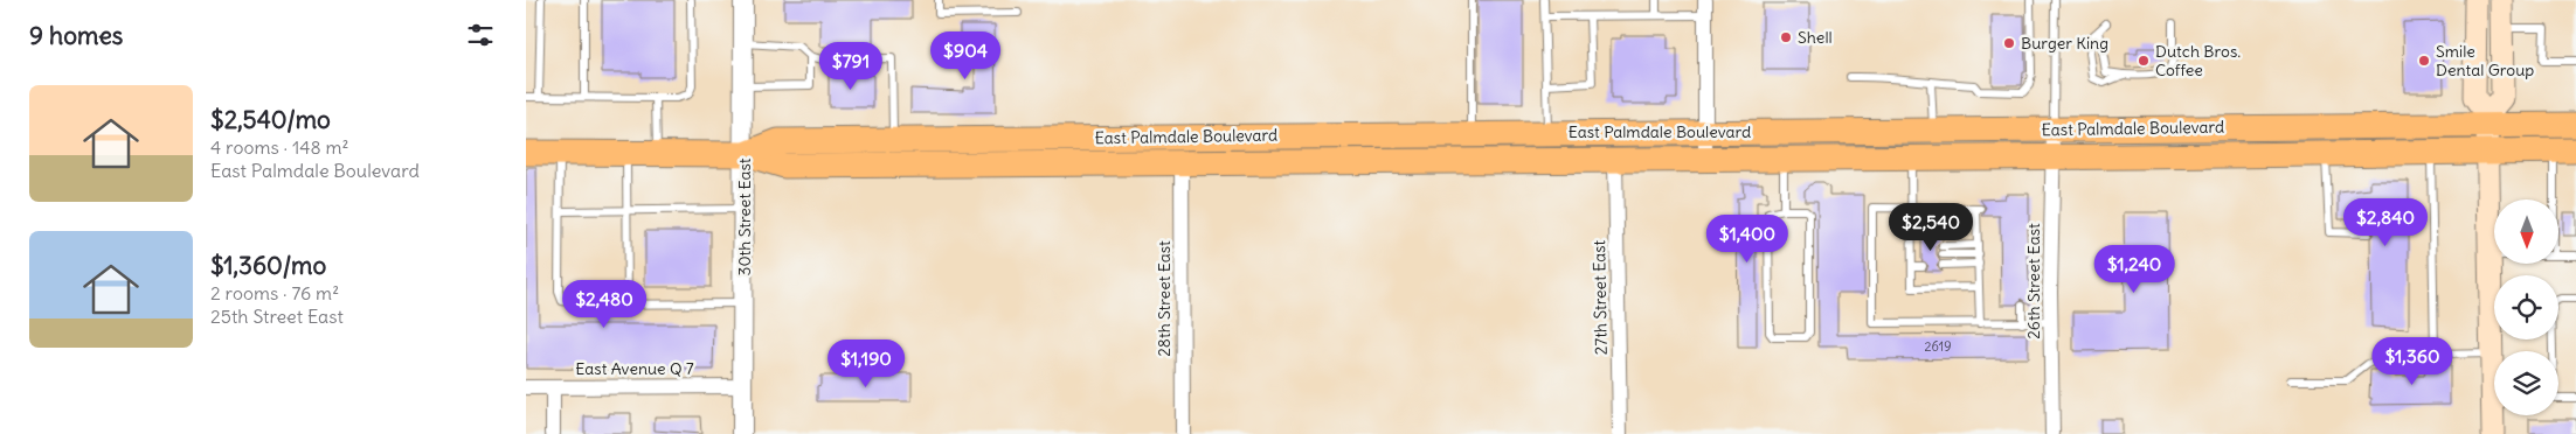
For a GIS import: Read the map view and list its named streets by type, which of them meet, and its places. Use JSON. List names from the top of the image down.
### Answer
{
  "streets": {
    "highway": ["East Palmdale Boulevard"],
    "street": [
      "30th Street East",
      "26th Street East",
      "27th Street East",
      "28th Street East",
      "East Avenue Q 7"
    ]
  },
  "crossings": [
    ["East Palmdale Boulevard", "30th Street East"],
    ["East Palmdale Boulevard", "26th Street East"],
    ["East Palmdale Boulevard", "27th Street East"],
    ["East Palmdale Boulevard", "28th Street East"],
    ["30th Street East", "East Avenue Q 7"]
  ],
  "places": [
    "Shell",
    "Burger King",
    "Dutch Bros. Coffee",
    "Smile Dental Group"
  ],
  "house_numbers": ["2619"],
  "north": "bottom",
  "page": {
    "heading": "9 homes",
    "price": [
      "$904",
      "$791",
      "$2,840",
      "$2,540",
      "$1,400",
      "$1,240",
      "$2,480",
      "$1,360",
      "$1,190"
    ],
    "list": [
      {
        "name": "$2,540/mo",
        "note": "4 rooms · 148 m² · East Palmdale Boulevard"
      },
      {
        "name": "$1,360/mo",
        "note": "2 rooms · 76 m² · 25th Street East"
      }
    ]
  }
}
